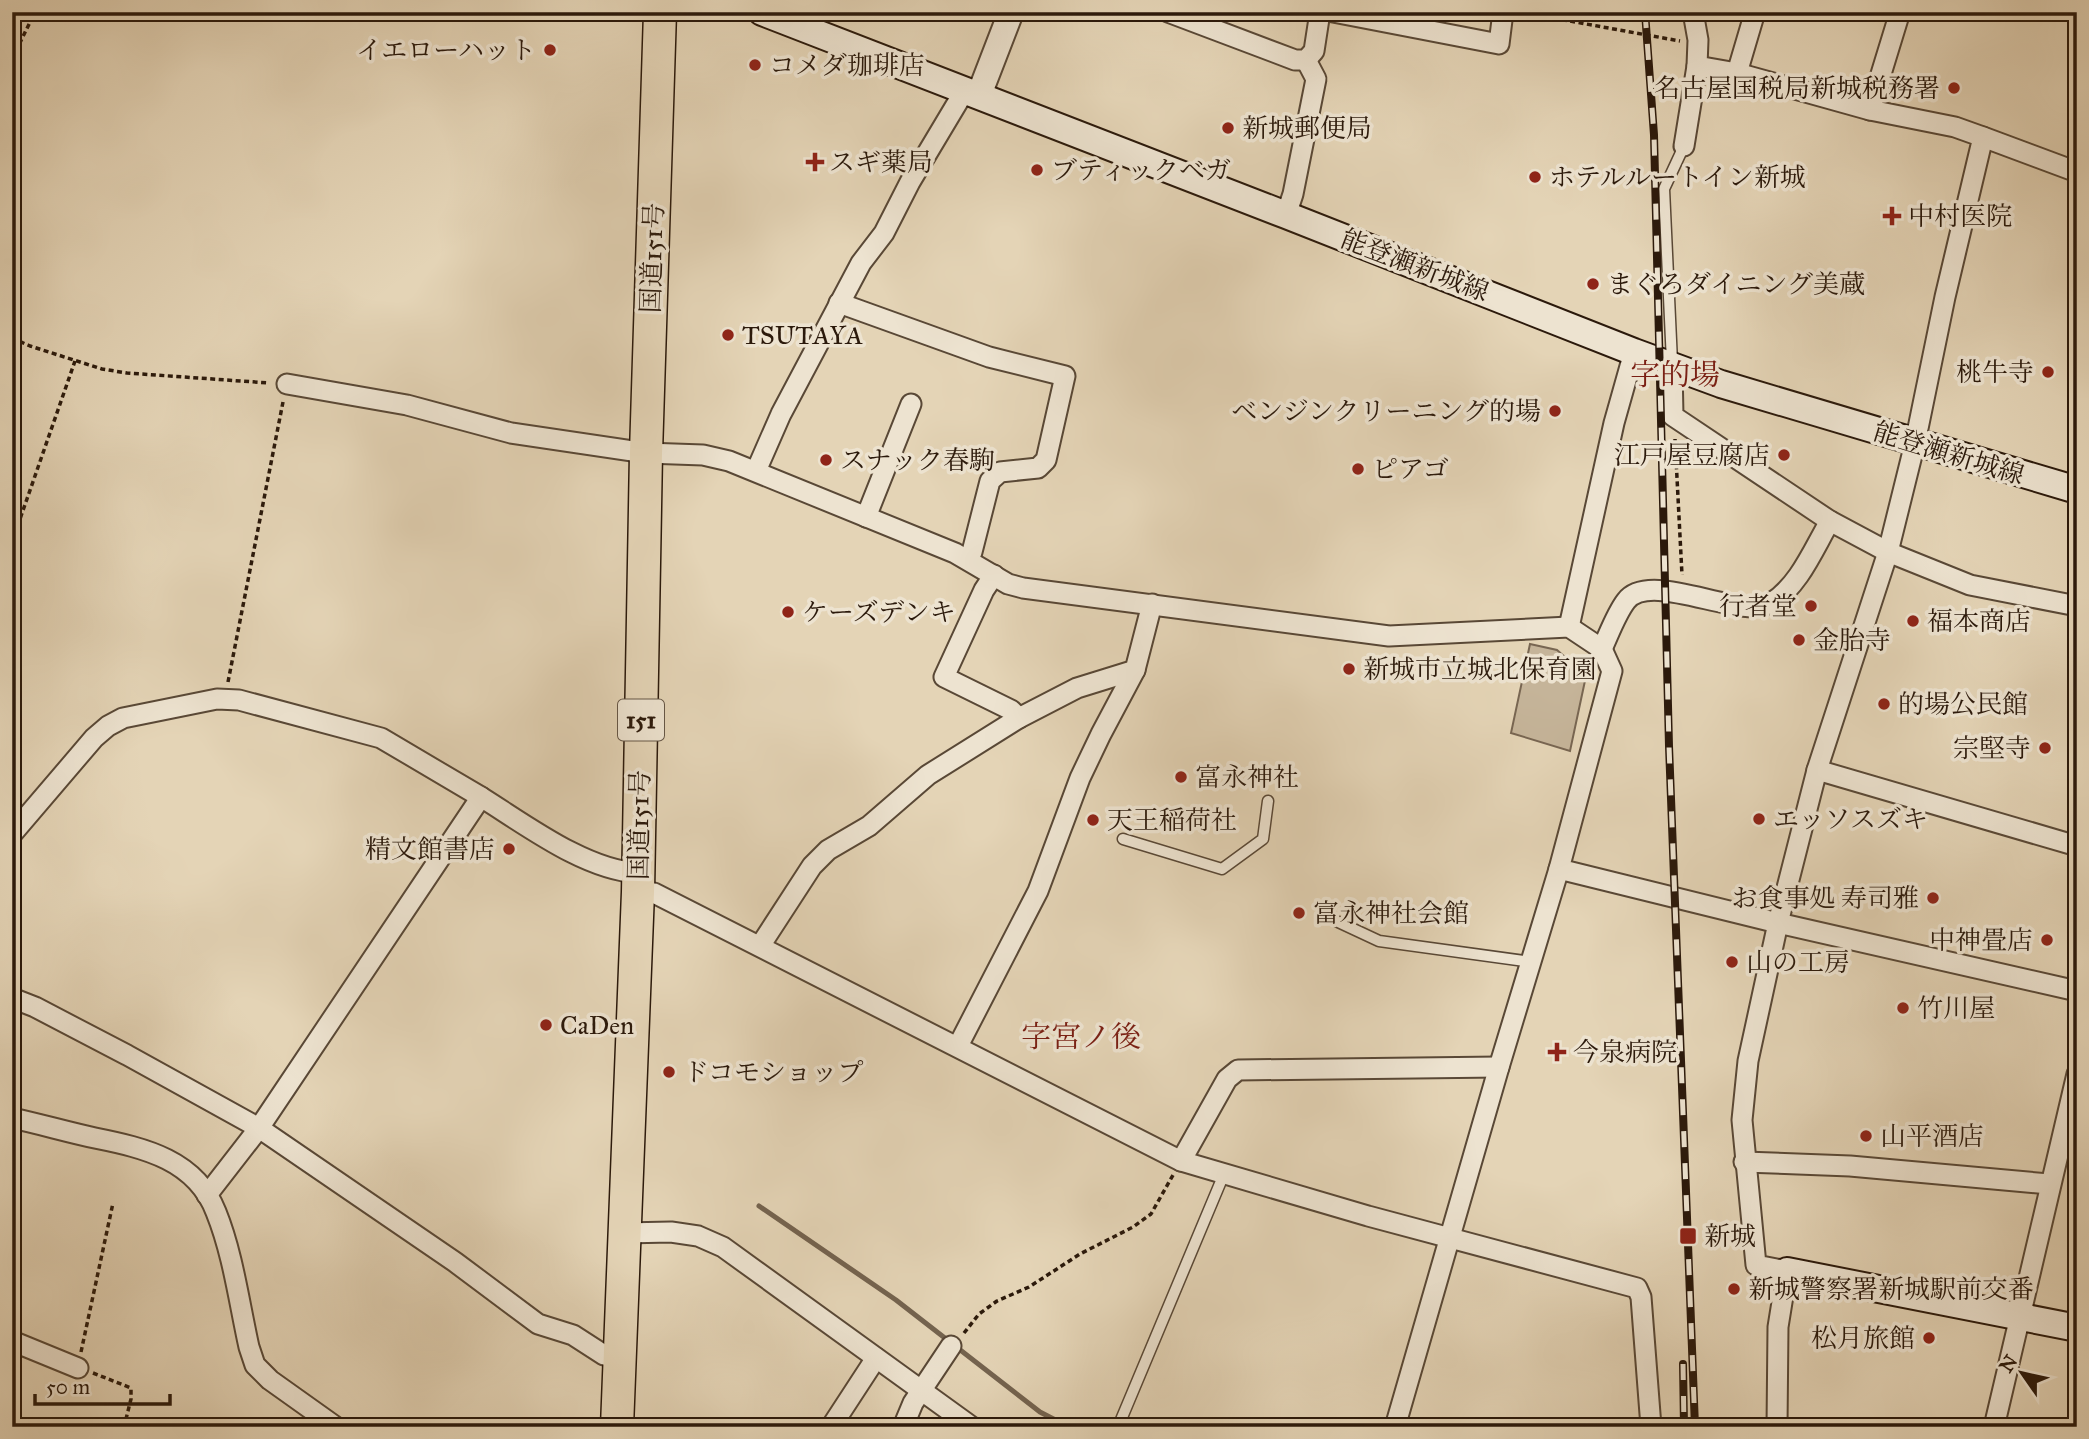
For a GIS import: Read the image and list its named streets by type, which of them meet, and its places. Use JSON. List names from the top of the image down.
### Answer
{
  "streets": {
    "highway": ["国道151号", "151"],
    "main road": ["能登瀬新城線"]
  },
  "districts": ["字的場", "字宮ノ後"],
  "places": {
    "other": [
      "イエローハット",
      "コメダ珈琲店",
      "名古屋国税局新城税務署",
      "新城郵便局",
      "ブティックベガ",
      "ホテルルートイン新城",
      "まぐろダイニング美蔵",
      "TSUTAYA",
      "桃牛寺",
      "ベンジンクリーニング的場",
      "江戸屋豆腐店",
      "スナック春駒",
      "ピアゴ",
      "行者堂",
      "ケーズデンキ",
      "福本商店",
      "金胎寺",
      "新城市立城北保育園",
      "的場公民館",
      "宗堅寺",
      "富永神社",
      "エッソスズキ",
      "天王稲荷社",
      "精文館書店",
      "お食事処 寿司雅",
      "富永神社会館",
      "中神畳店",
      "山の工房",
      "竹川屋",
      "CaDen",
      "ドコモショップ",
      "山平酒店",
      "新城警察署新城駅前交番",
      "松月旅館"
    ],
    "health": ["スギ薬局", "中村医院", "今泉病院"],
    "transit": ["新城"]
  },
  "scale_bar": "50 m",
  "north": "top left"
}
